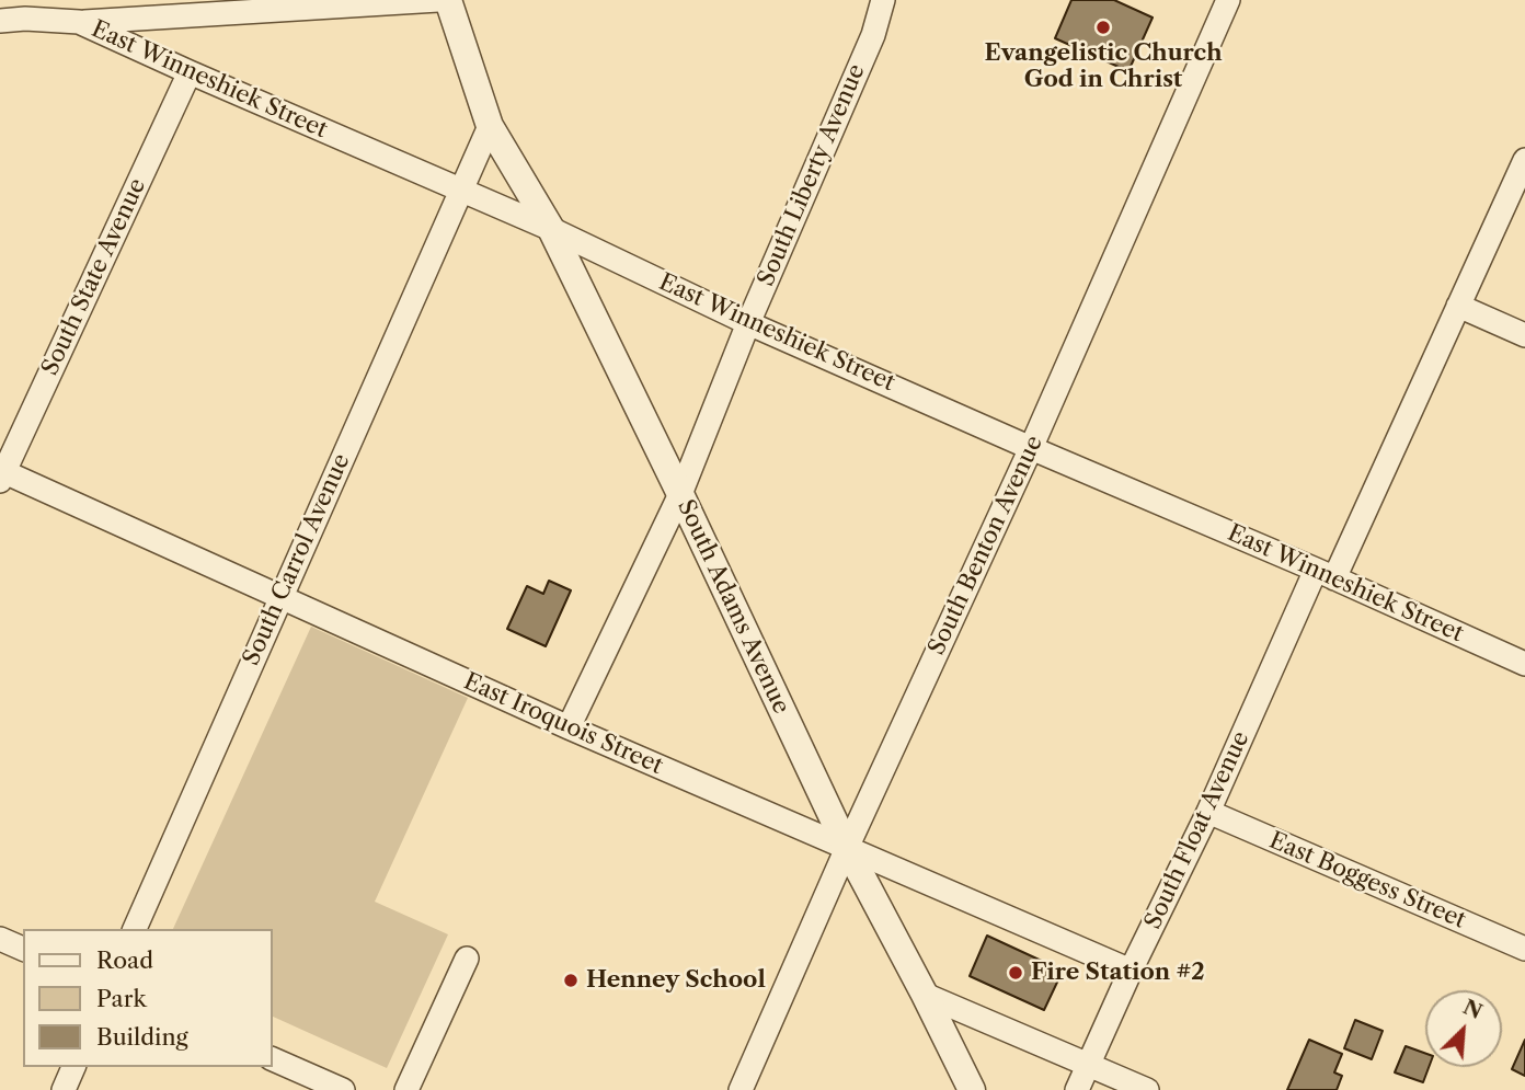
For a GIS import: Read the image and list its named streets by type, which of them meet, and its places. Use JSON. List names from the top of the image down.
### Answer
{
  "streets": {
    "street": [
      "East Winneshiek Street",
      "South Liberty Avenue",
      "South State Avenue",
      "South Benton Avenue",
      "South Carrol Avenue",
      "South Adams Avenue",
      "East Iroquois Street",
      "South Float Avenue",
      "East Boggess Street"
    ]
  },
  "crossings": [
    ["East Winneshiek Street", "South Liberty Avenue"],
    ["East Winneshiek Street", "South State Avenue"],
    ["East Winneshiek Street", "South Benton Avenue"],
    ["East Winneshiek Street", "South Carrol Avenue"],
    ["East Winneshiek Street", "South Adams Avenue"],
    ["East Winneshiek Street", "South Float Avenue"],
    ["South Liberty Avenue", "South Adams Avenue"],
    ["South Liberty Avenue", "East Iroquois Street"],
    ["South State Avenue", "East Iroquois Street"],
    ["South Benton Avenue", "South Adams Avenue"],
    ["South Benton Avenue", "East Iroquois Street"],
    ["South Carrol Avenue", "East Iroquois Street"],
    ["South Adams Avenue", "East Iroquois Street"],
    ["East Iroquois Street", "South Float Avenue"],
    ["South Float Avenue", "East Boggess Street"]
  ],
  "places": ["Evangelistic Church God in Christ", "Fire Station #2", "Henney School"],
  "legend": ["Road", "Park", "Building"],
  "north": "top right"
}
